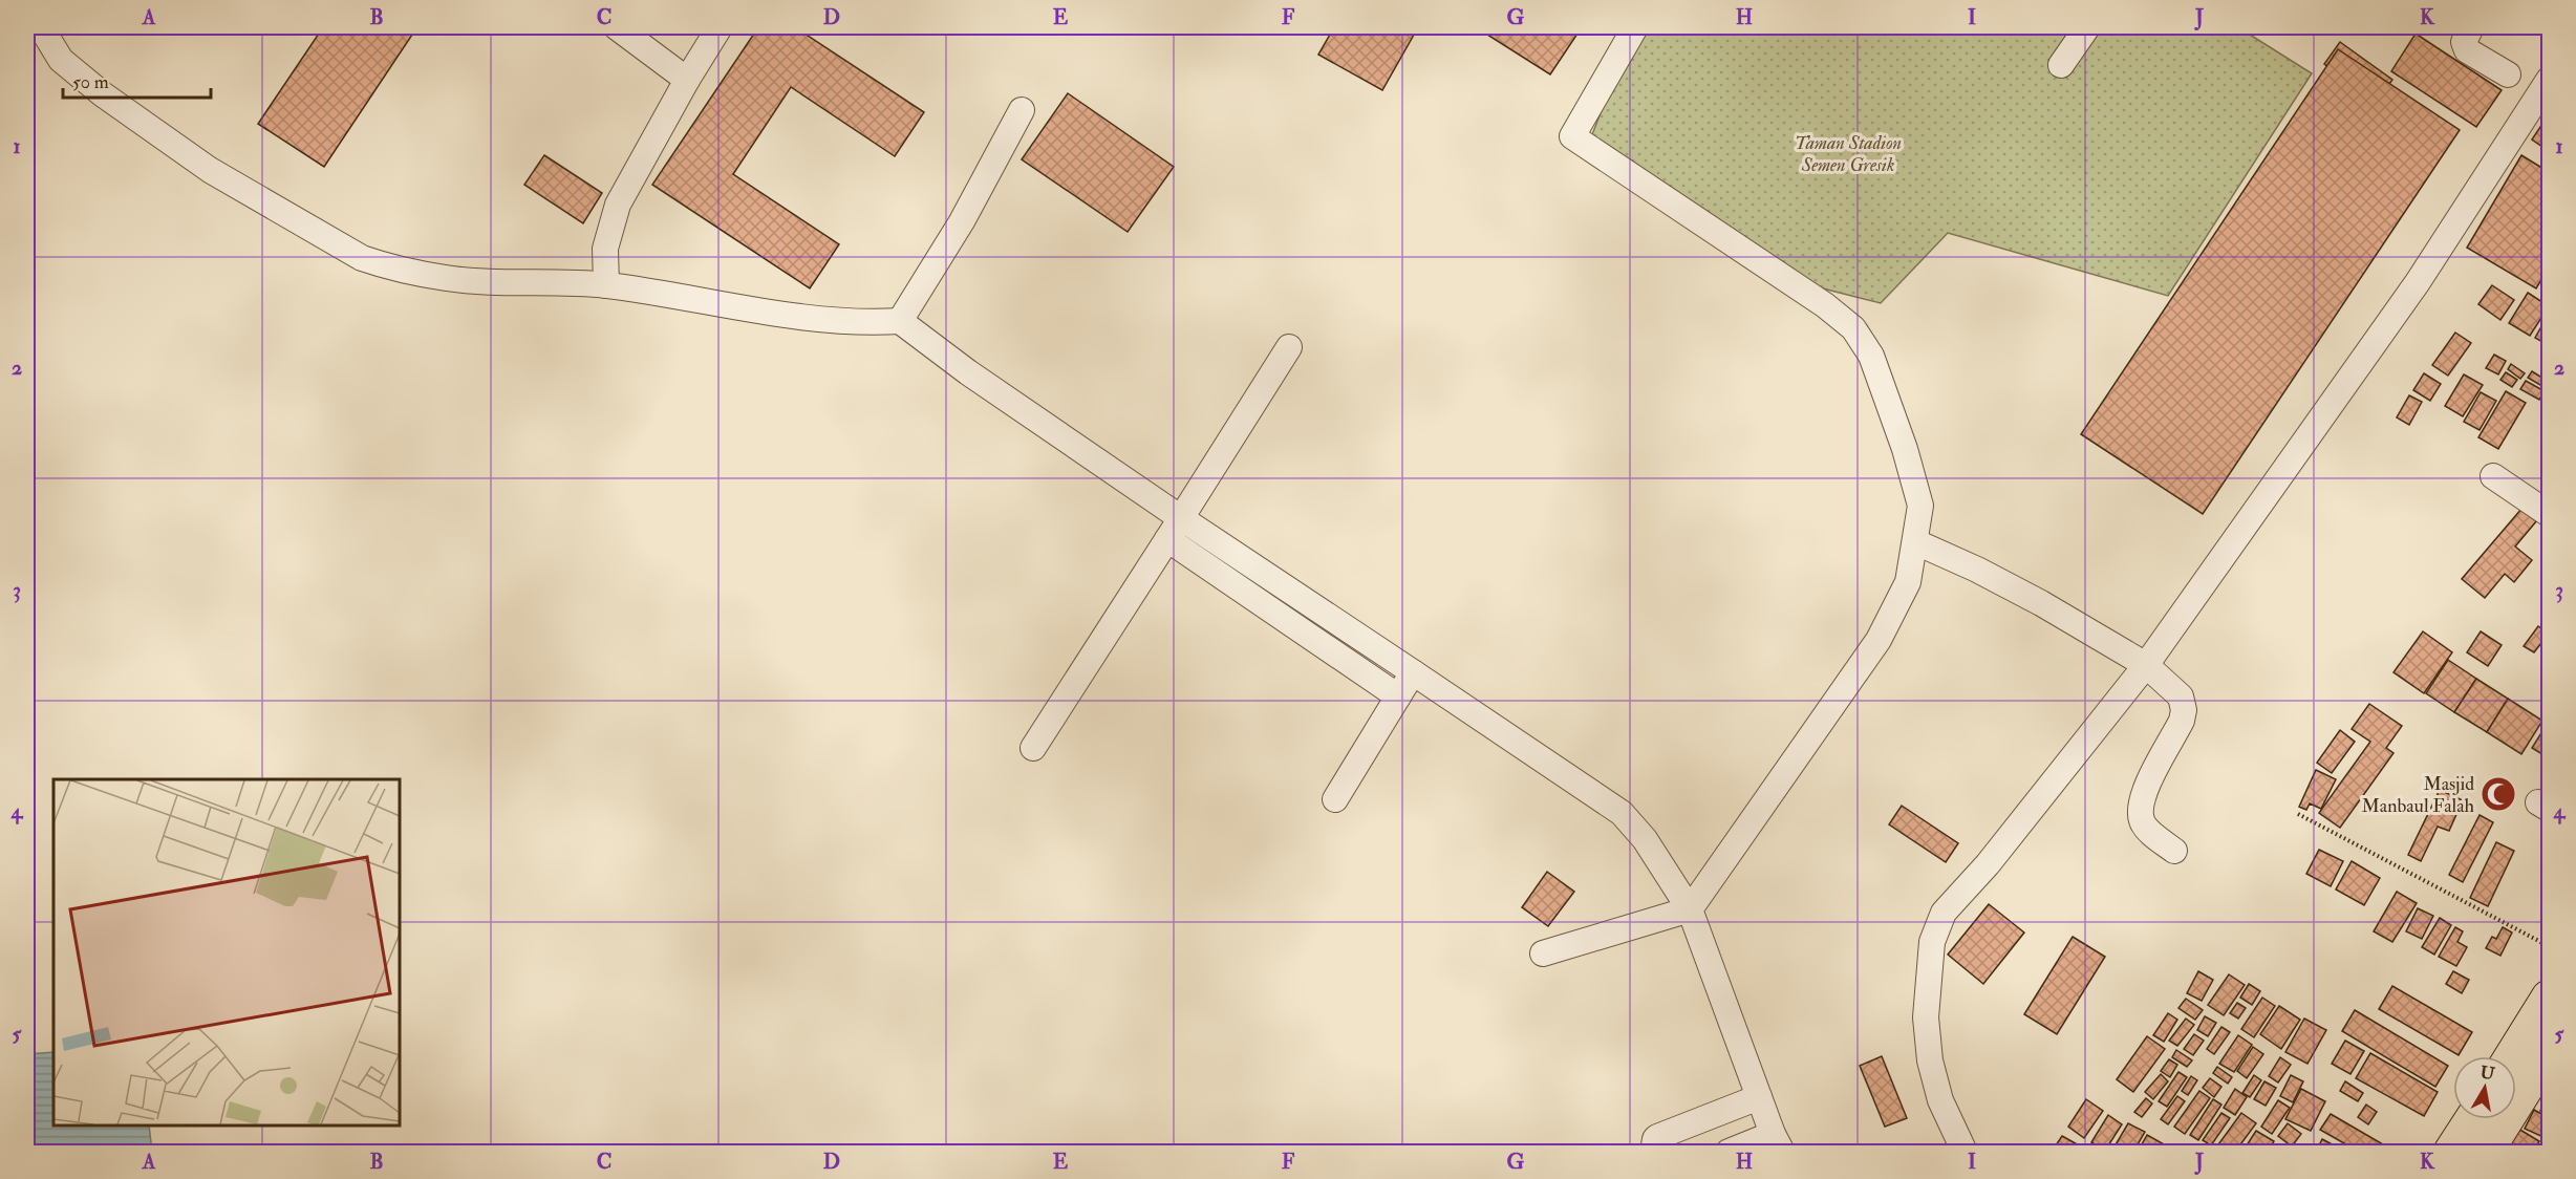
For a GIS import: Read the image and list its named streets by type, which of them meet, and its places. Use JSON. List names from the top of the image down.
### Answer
{
  "parks": ["Taman Stadion Semen Gresik"],
  "places": {
    "mosque": ["Masjid Manbaul Falah"]
  },
  "scale_bar": "50 m",
  "north": "top",
  "grid": {
    "columns": [
      "A",
      "B",
      "C",
      "D",
      "E",
      "F",
      "G",
      "H",
      "I",
      "J",
      "K"
    ],
    "rows": [
      "1",
      "2",
      "3",
      "4",
      "5"
    ]
  }
}
